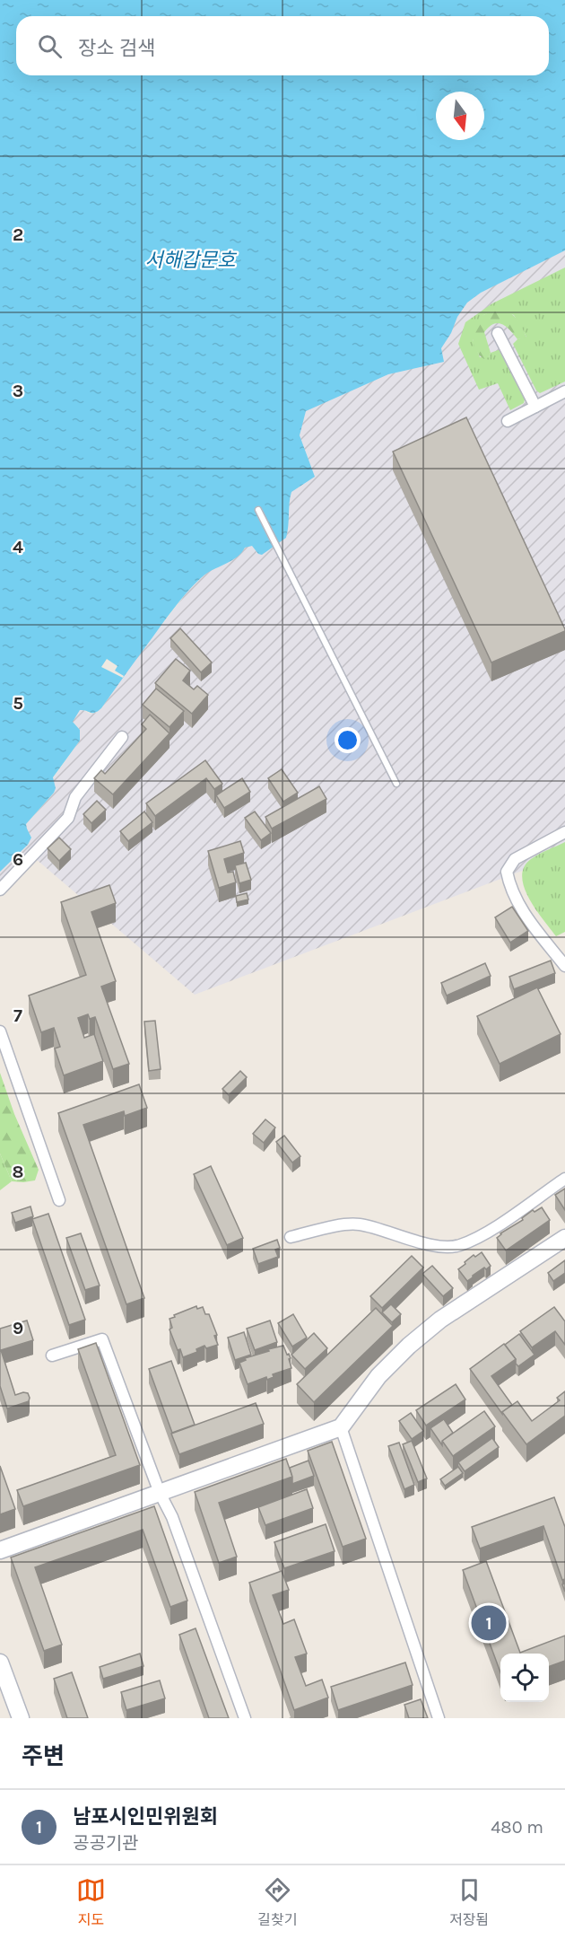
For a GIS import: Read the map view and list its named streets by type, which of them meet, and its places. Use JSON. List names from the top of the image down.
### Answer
{
  "water": ["서해갑문호"],
  "north": "bottom",
  "page": {
    "search": "장소 검색",
    "pins": "1",
    "heading": "주변",
    "list": [
      {
        "mark": "1",
        "name": "남포시인민위원회",
        "note": "공공기관",
        "value": "480 m"
      }
    ],
    "nav": ["지도", "길찾기", "저장됨"]
  },
  "grid": {
    "rows": [
      "2",
      "3",
      "4",
      "5",
      "6",
      "7",
      "8",
      "9"
    ]
  }
}
